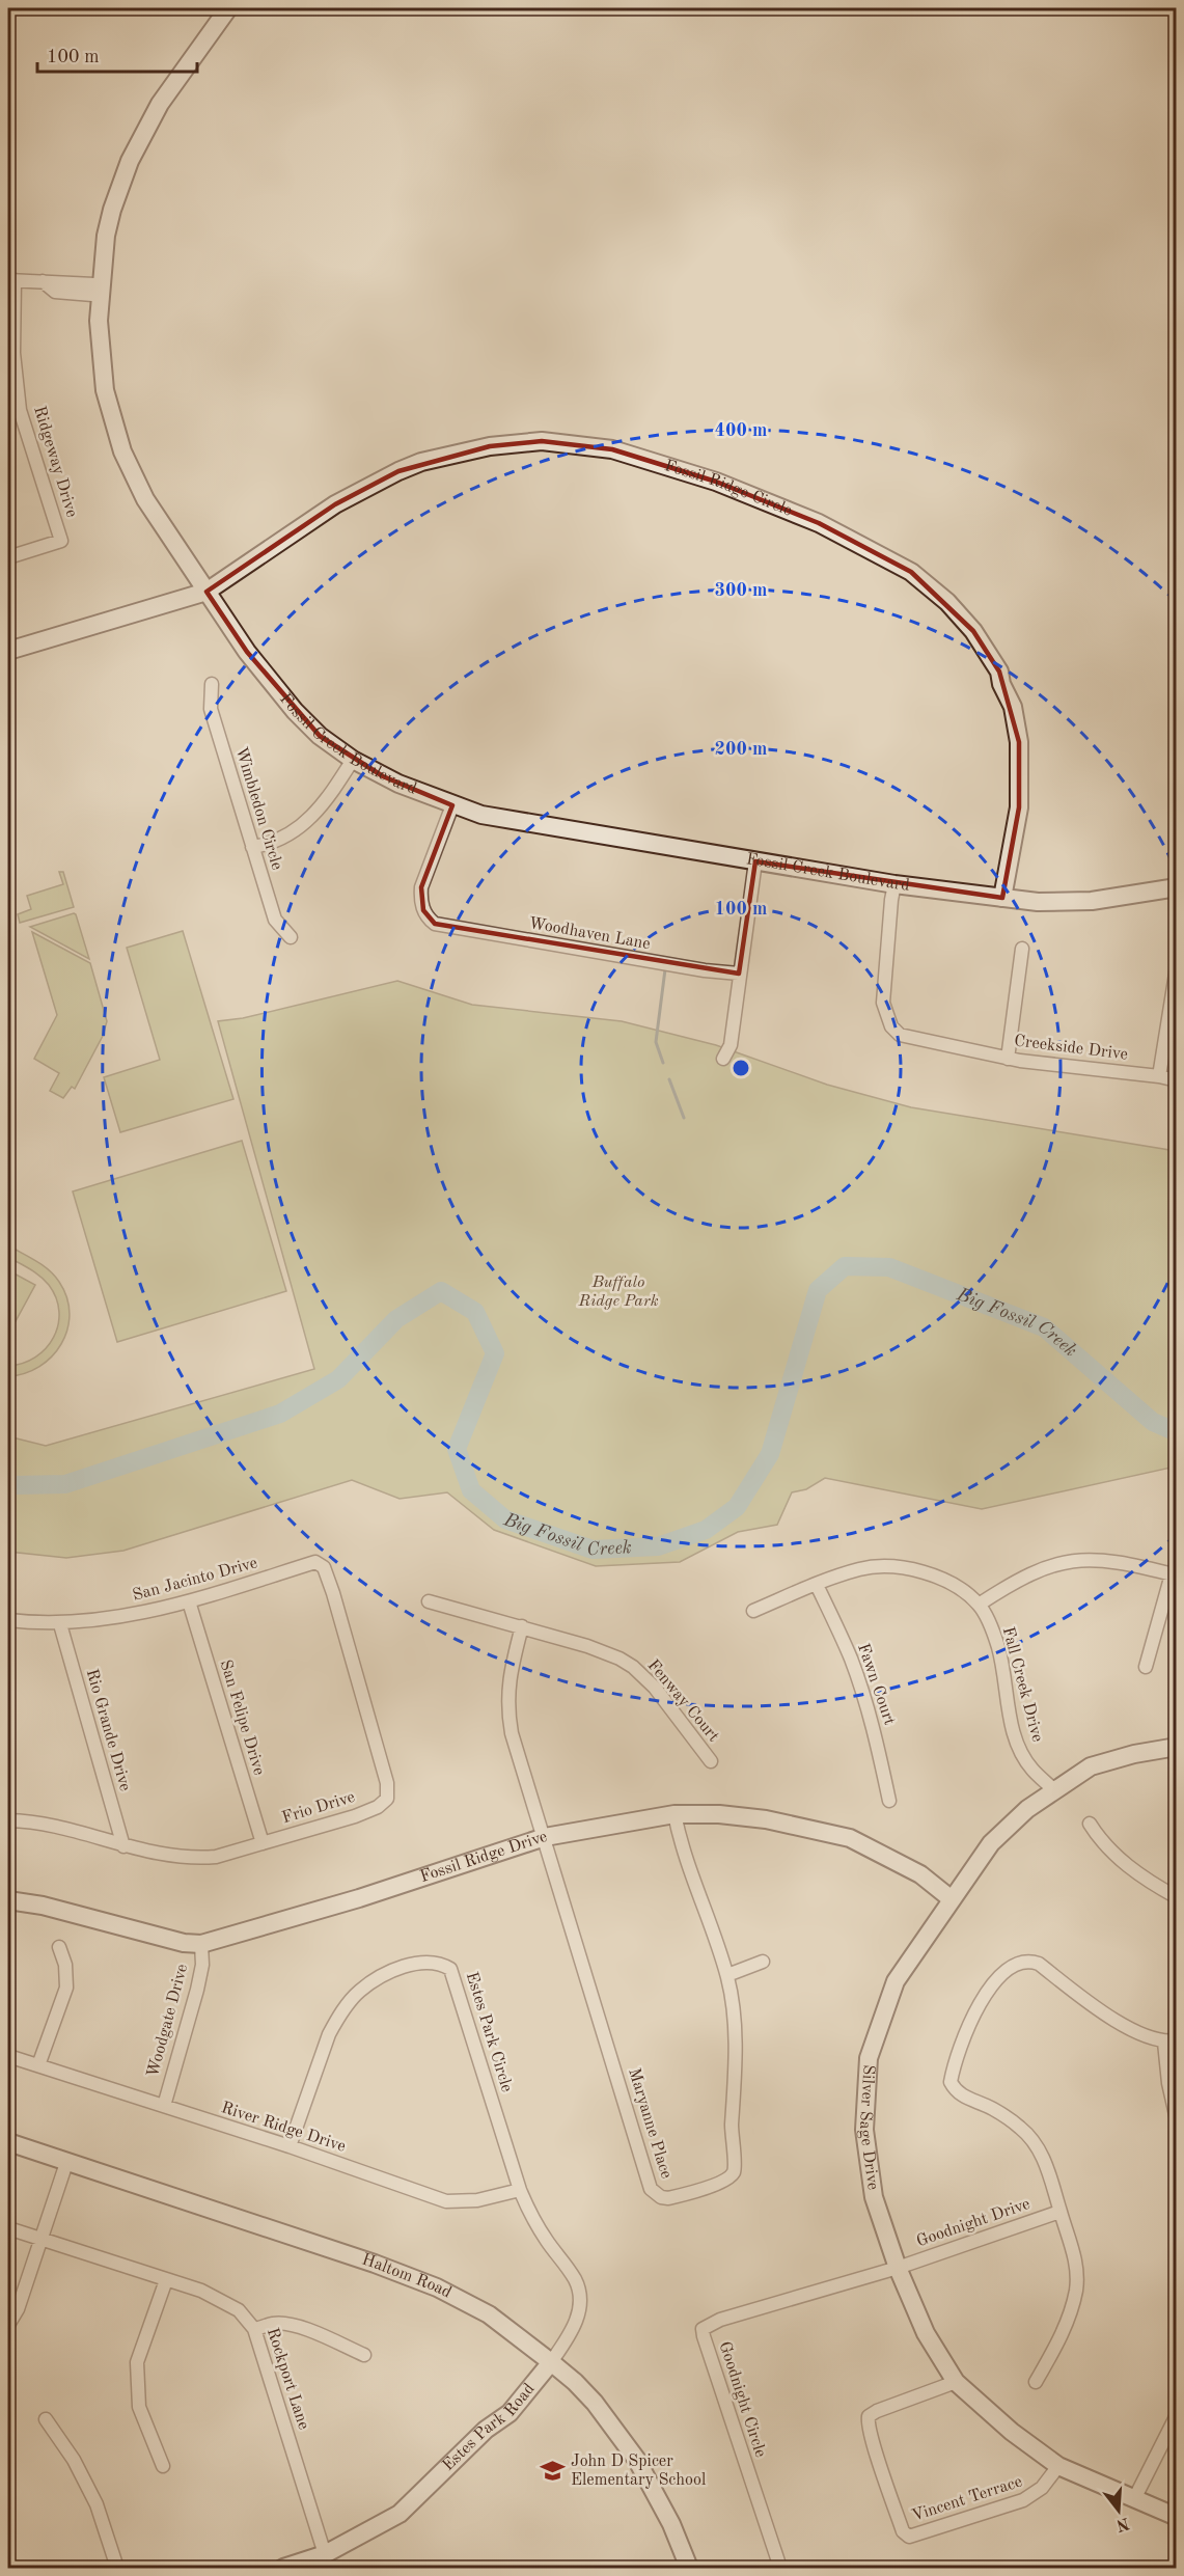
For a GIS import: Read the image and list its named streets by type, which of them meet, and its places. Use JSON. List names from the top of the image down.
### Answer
{
  "streets": {
    "street": [
      "Ridgeway Drive",
      "Fossil Ridge Circle",
      "Fossil Creek Boulevard",
      "Wimbledon Circle",
      "Woodhaven Lane",
      "Creekside Drive",
      "San Jacinto Drive",
      "Fawn Court",
      "Fall Creek Drive",
      "Fenway Court",
      "San Felipe Drive",
      "Rio Grande Drive",
      "Frio Drive",
      "Fossil Ridge Drive",
      "Woodgate Drive",
      "Estes Park Circle",
      "Maryanne Place",
      "River Ridge Drive",
      "Silver Sage Drive",
      "Goodnight Drive",
      "Haltom Road",
      "Rockport Lane",
      "Goodnight Circle",
      "Estes Park Road",
      "Vincent Terrace"
    ]
  },
  "crossings": [
    ["Fossil Ridge Circle", "Fossil Creek Boulevard"],
    ["Fossil Creek Boulevard", "Woodhaven Lane"],
    ["Fossil Creek Boulevard", "Creekside Drive"],
    ["San Jacinto Drive", "San Felipe Drive"],
    ["San Jacinto Drive", "Rio Grande Drive"],
    ["San Jacinto Drive", "Frio Drive"],
    ["Fawn Court", "Fall Creek Drive"],
    ["Fall Creek Drive", "Silver Sage Drive"],
    ["Fenway Court", "Maryanne Place"],
    ["San Felipe Drive", "Frio Drive"],
    ["Rio Grande Drive", "Frio Drive"],
    ["Fossil Ridge Drive", "Woodgate Drive"],
    ["Fossil Ridge Drive", "Maryanne Place"],
    ["Fossil Ridge Drive", "Silver Sage Drive"],
    ["Woodgate Drive", "River Ridge Drive"],
    ["Estes Park Circle", "River Ridge Drive"],
    ["Estes Park Circle", "Estes Park Road"],
    ["Silver Sage Drive", "Goodnight Drive"],
    ["Silver Sage Drive", "Goodnight Circle"],
    ["Silver Sage Drive", "Vincent Terrace"],
    ["Goodnight Drive", "Goodnight Circle"],
    ["Haltom Road", "Estes Park Road"],
    ["Rockport Lane", "Estes Park Road"]
  ],
  "water": ["Big Fossil Creek"],
  "parks": ["Buffalo Ridge Park"],
  "places": {
    "school or university": ["John D Spicer Elementary School"]
  },
  "scale_bar": "100 m",
  "north": "bottom",
  "rings": [
    "400 m",
    "300 m",
    "200 m",
    "100 m"
  ]
}
